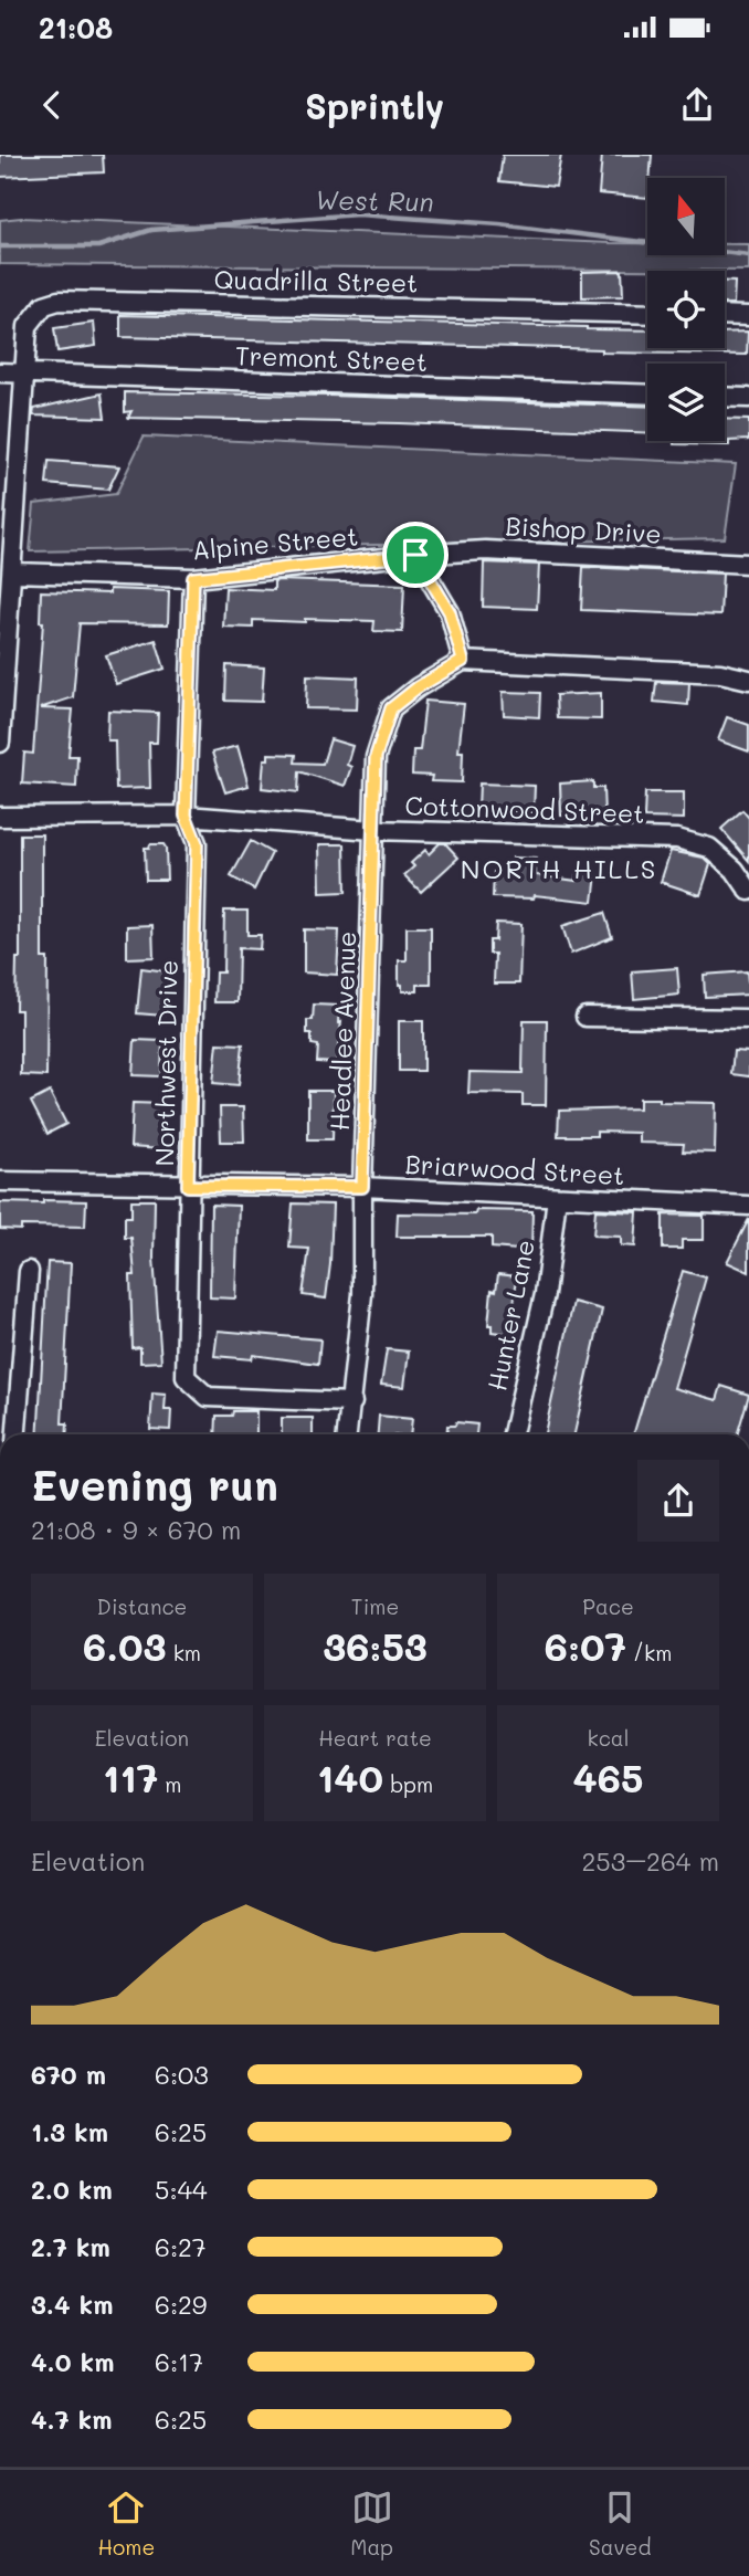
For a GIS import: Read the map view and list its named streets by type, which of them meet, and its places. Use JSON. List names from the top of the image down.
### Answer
{
  "streets": {
    "street": [
      "Quadrilla Street",
      "Tremont Street",
      "Bishop Drive",
      "Alpine Street",
      "Cottonwood Street",
      "Headlee Avenue",
      "Northwest Drive",
      "Briarwood Street",
      "Hunter Lane"
    ]
  },
  "crossings": [
    ["Quadrilla Street", "Tremont Street"],
    ["Quadrilla Street", "Alpine Street"],
    ["Bishop Drive", "Alpine Street"],
    ["Alpine Street", "Northwest Drive"],
    ["Cottonwood Street", "Headlee Avenue"],
    ["Cottonwood Street", "Northwest Drive"],
    ["Headlee Avenue", "Northwest Drive"],
    ["Headlee Avenue", "Briarwood Street"],
    ["Northwest Drive", "Briarwood Street"],
    ["Briarwood Street", "Hunter Lane"]
  ],
  "districts": ["NORTH HILLS"],
  "water": ["West Run"],
  "north": "top",
  "page": {
    "status": "21:08",
    "header": "Sprintly",
    "heading": ["Evening run", "21:08 · 9 × 670 m"],
    "stats": [
      ["Distance", "6.03 km"],
      ["Time", "36:53"],
      ["Pace", "6:07 /km"],
      ["Elevation", "117 m"],
      ["Heart rate", "140 bpm"],
      ["kcal", "465"]
    ],
    "chart": ["Elevation", "253–264 m"],
    "list": [
      {
        "name": "670 m",
        "note": "6:03"
      },
      {
        "name": "1.3 km",
        "note": "6:25"
      },
      {
        "name": "2.0 km",
        "note": "5:44"
      },
      {
        "name": "2.7 km",
        "note": "6:27"
      },
      {
        "name": "3.4 km",
        "note": "6:29"
      },
      {
        "name": "4.0 km",
        "note": "6:17"
      },
      {
        "name": "4.7 km",
        "note": "6:25"
      }
    ],
    "tabs": ["Home", "Map", "Saved"]
  }
}
